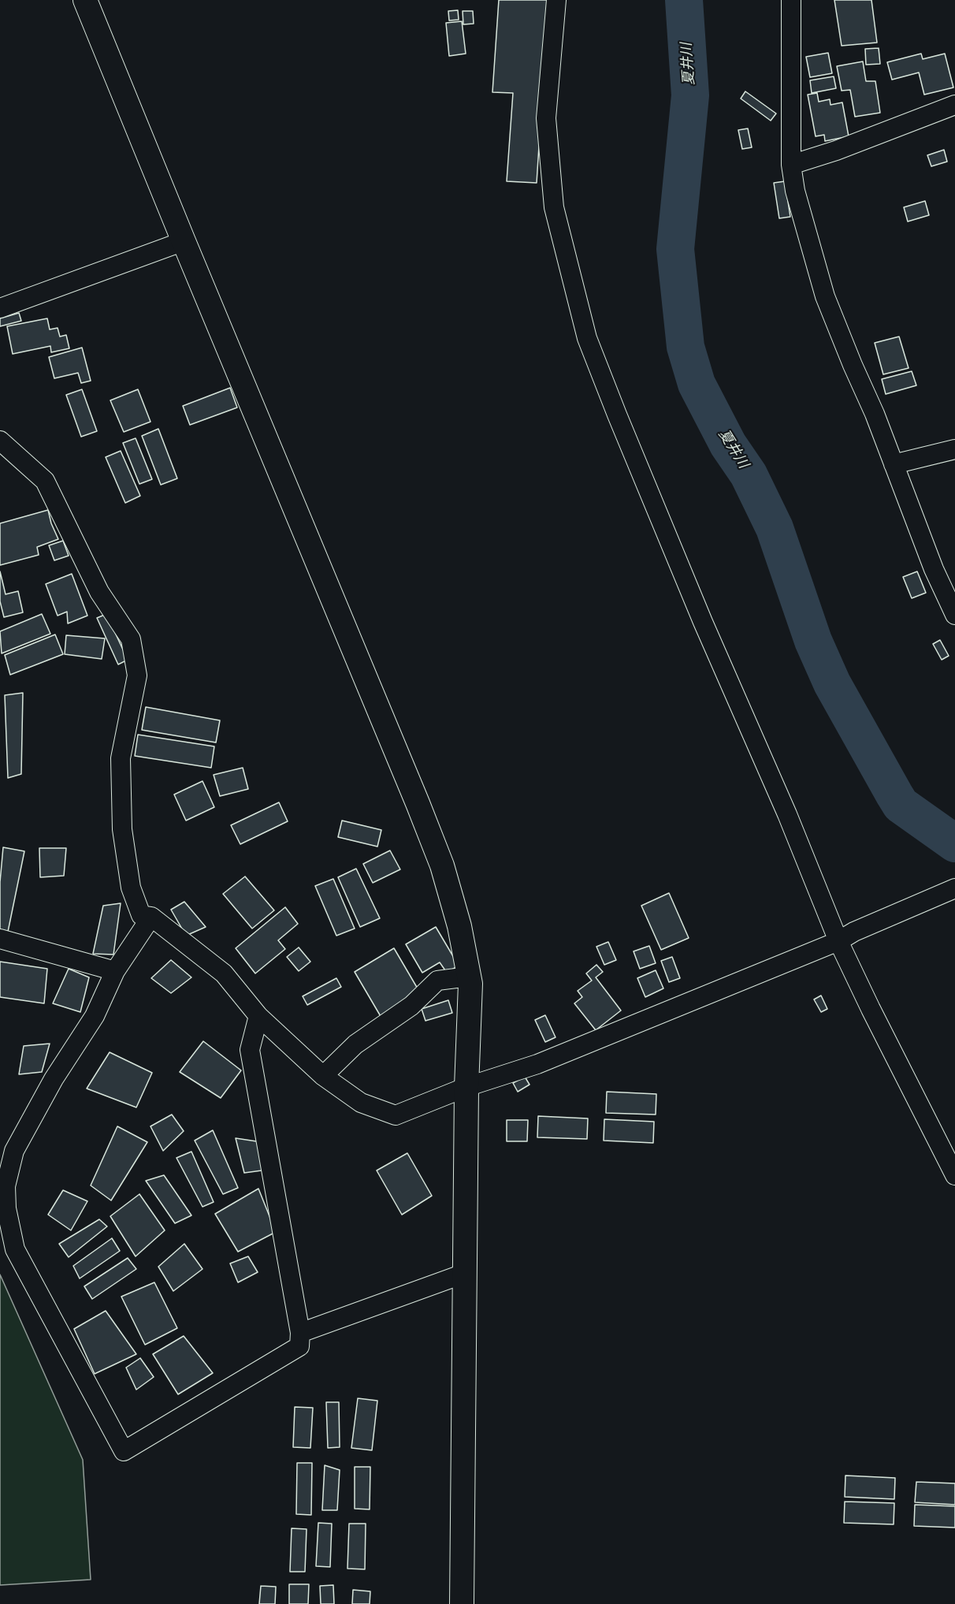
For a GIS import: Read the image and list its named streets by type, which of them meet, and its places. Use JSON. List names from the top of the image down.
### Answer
{
  "water": ["夏井川"]
}
